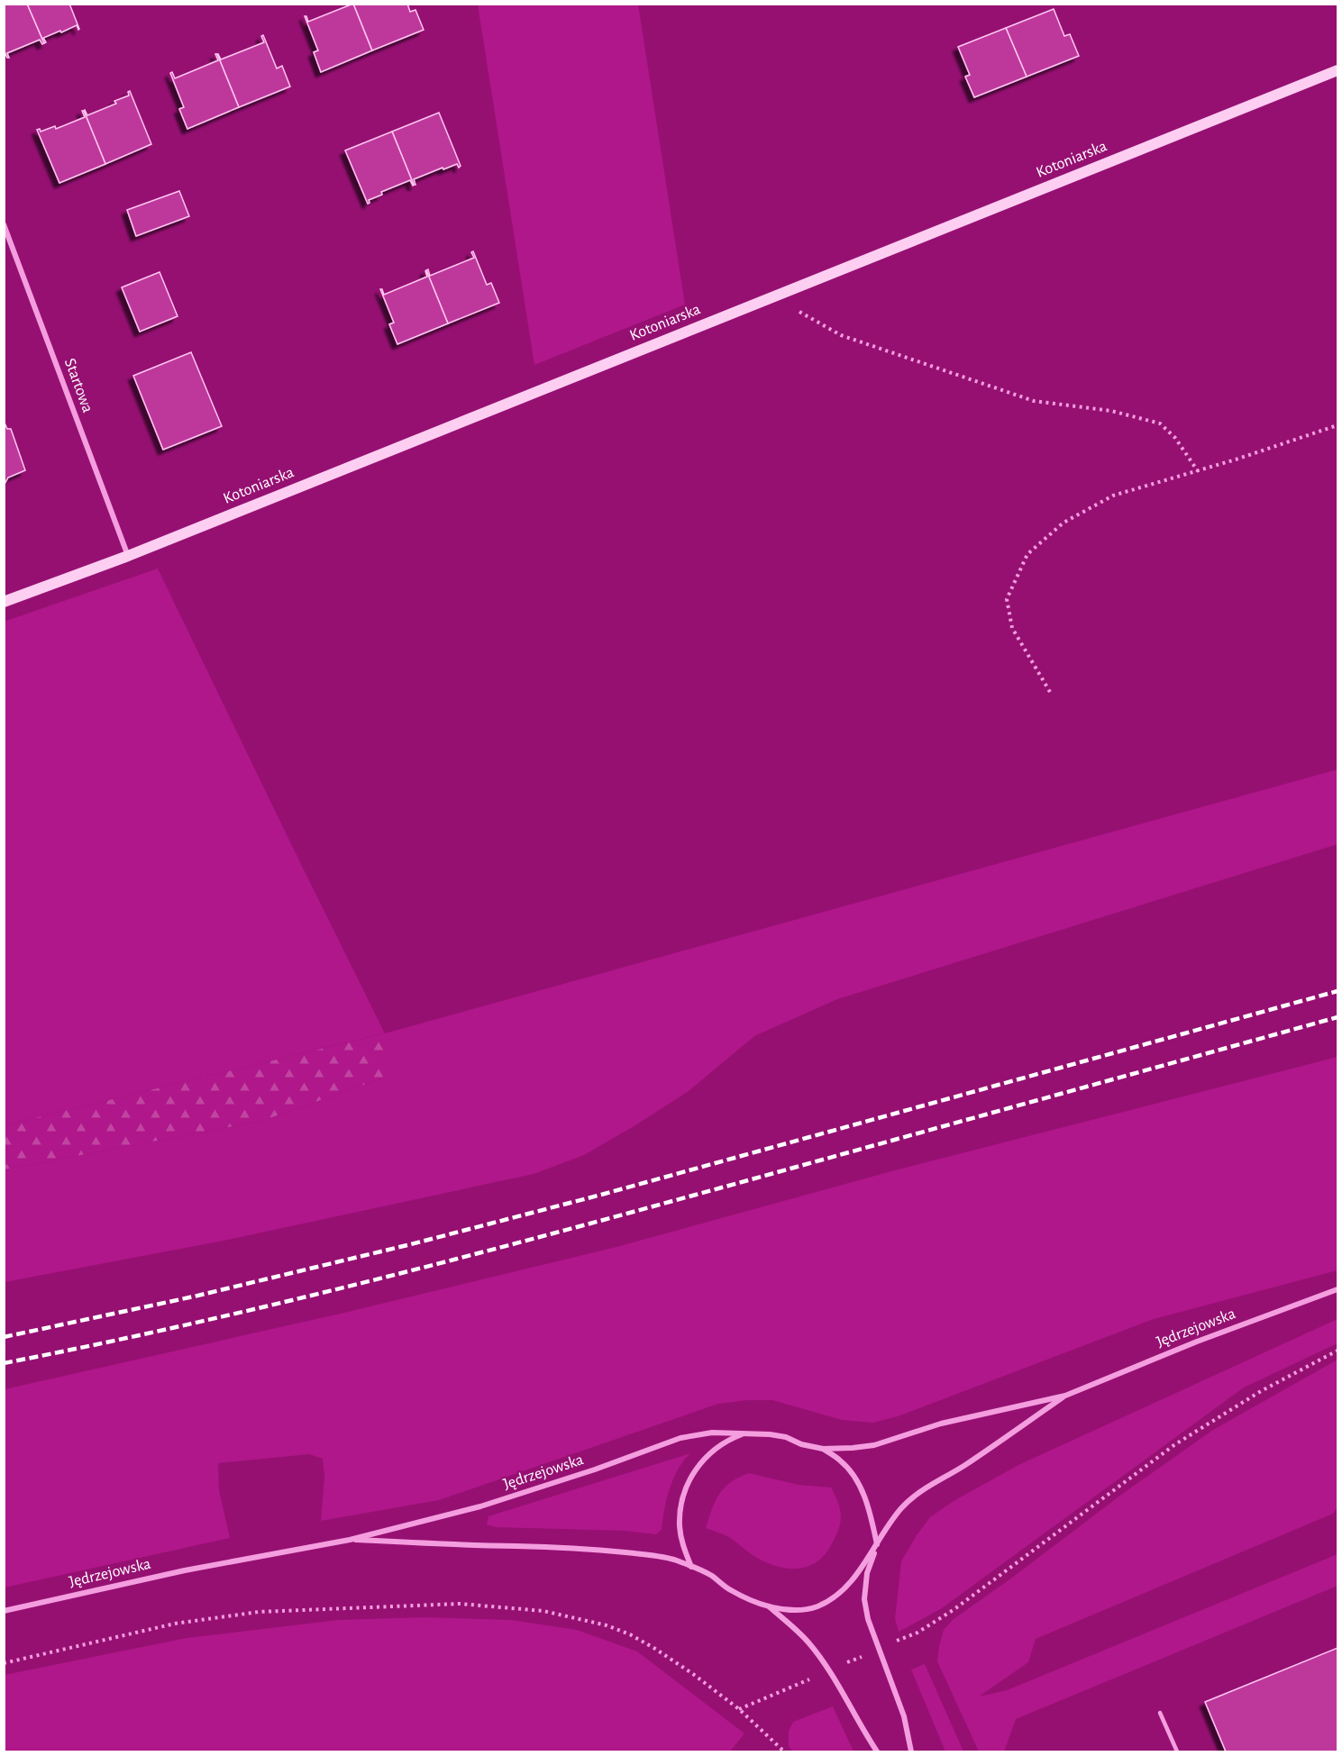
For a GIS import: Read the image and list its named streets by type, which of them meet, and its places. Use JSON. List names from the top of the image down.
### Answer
{
  "streets": {
    "street": ["Kotoniarska", "Startowa", "Jędrzejowska"]
  },
  "crossings": [
    ["Kotoniarska", "Startowa"]
  ]
}
